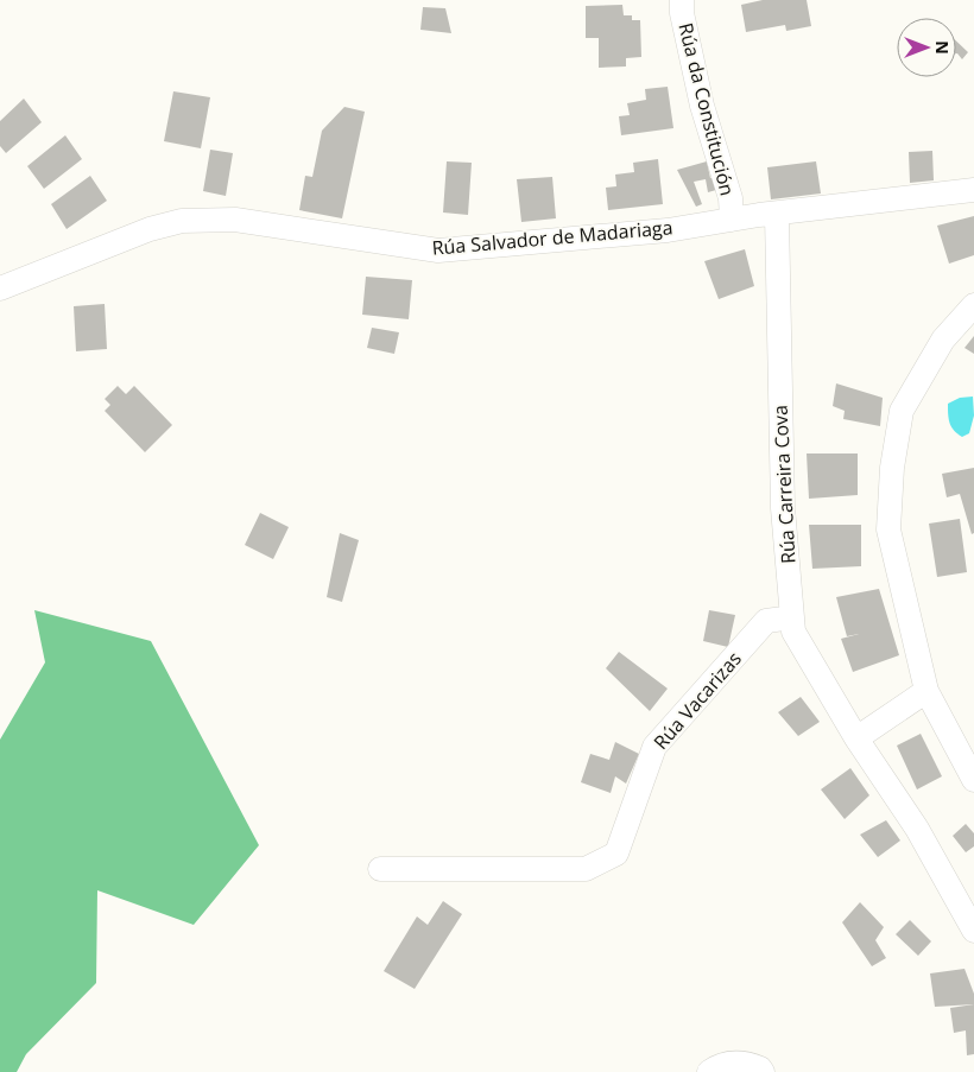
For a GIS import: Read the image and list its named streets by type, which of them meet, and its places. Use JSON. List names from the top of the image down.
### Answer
{
  "streets": {
    "street": [
      "Rúa da Constitución",
      "Rúa Salvador de Madariaga",
      "Rúa Carreira Cova",
      "Rúa Vacarizas"
    ]
  },
  "crossings": [
    ["Rúa da Constitución", "Rúa Salvador de Madariaga"],
    ["Rúa Salvador de Madariaga", "Rúa Carreira Cova"],
    ["Rúa Carreira Cova", "Rúa Vacarizas"]
  ],
  "north": "right"
}
